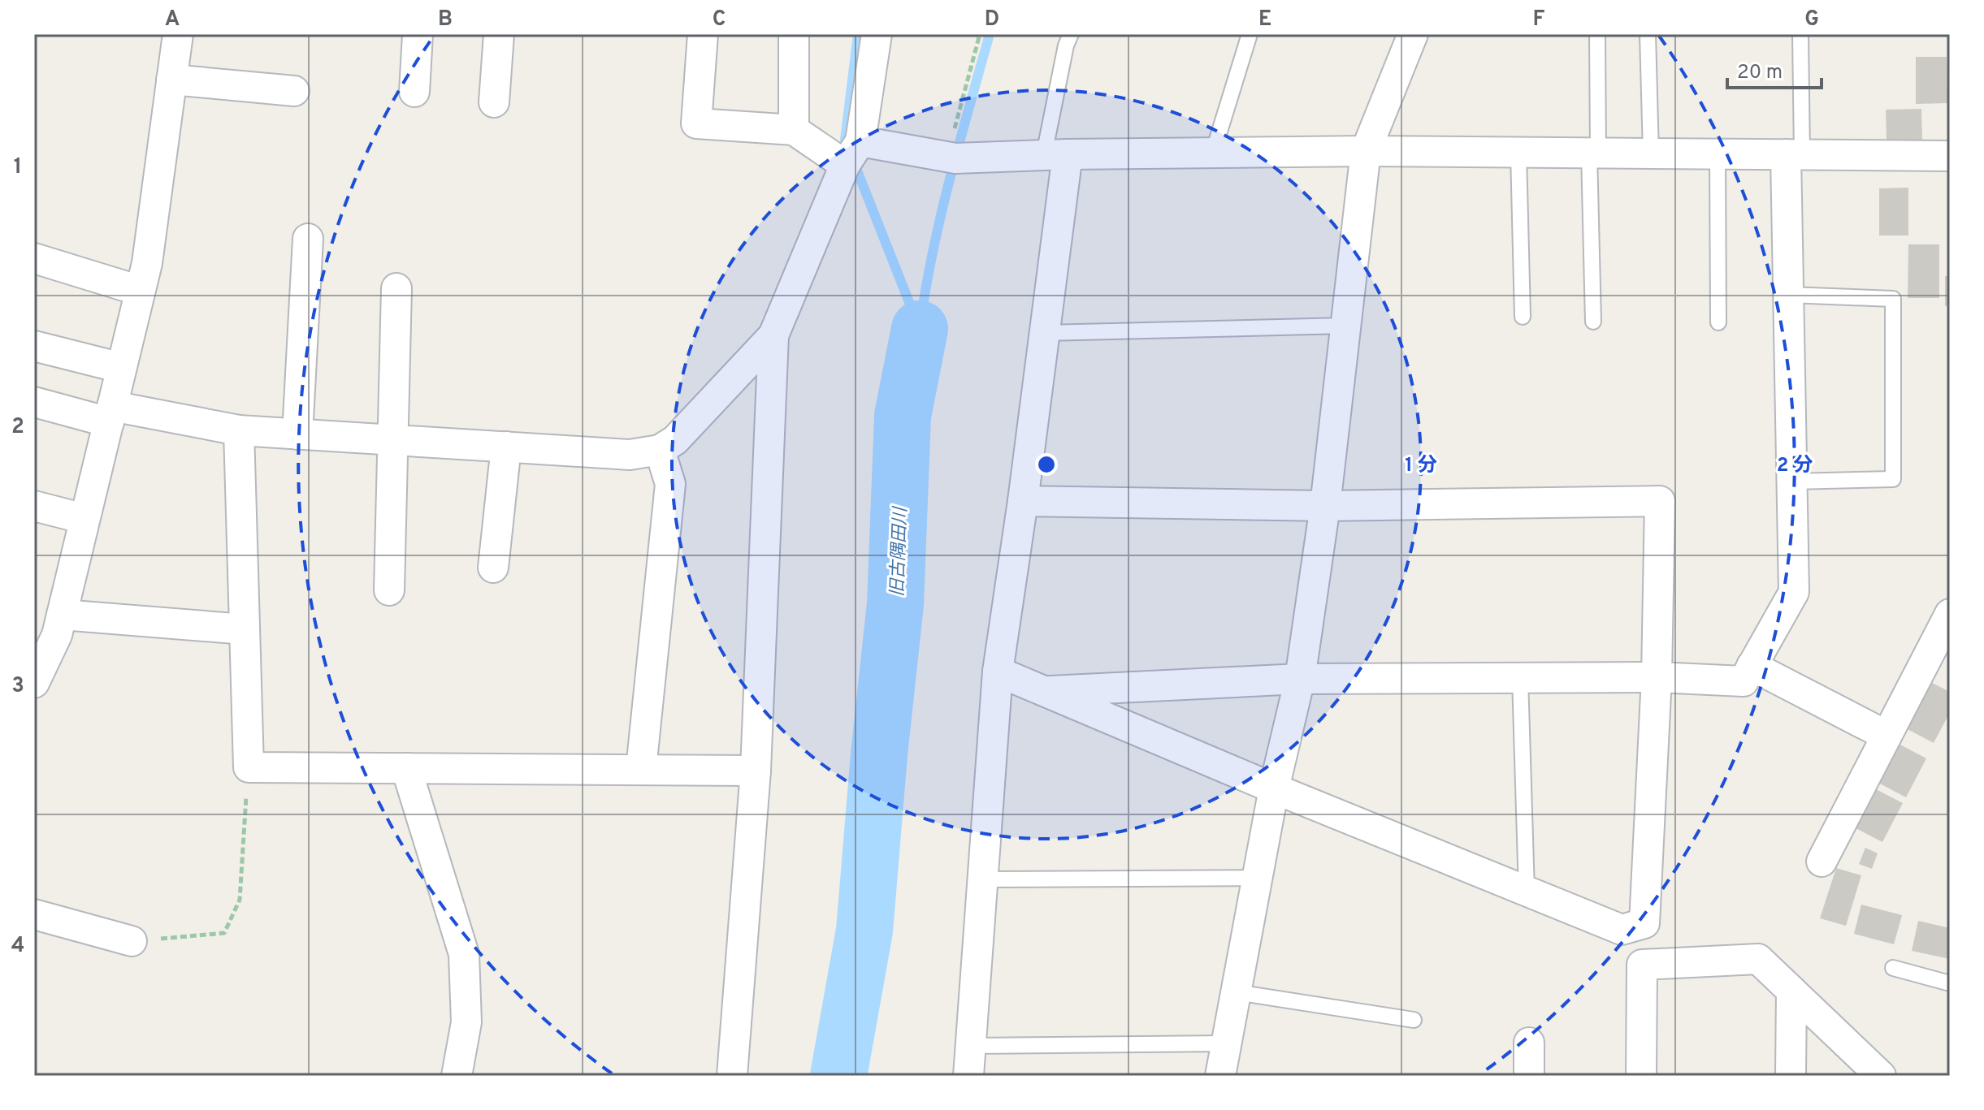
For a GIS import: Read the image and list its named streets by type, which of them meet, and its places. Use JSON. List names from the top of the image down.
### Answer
{
  "water": ["旧古隅田川"],
  "scale_bar": "20 m",
  "grid": {
    "columns": [
      "A",
      "B",
      "C",
      "D",
      "E",
      "F",
      "G"
    ],
    "rows": [
      "1",
      "2",
      "3",
      "4"
    ]
  },
  "rings": ["1 分", "2 分"]
}
